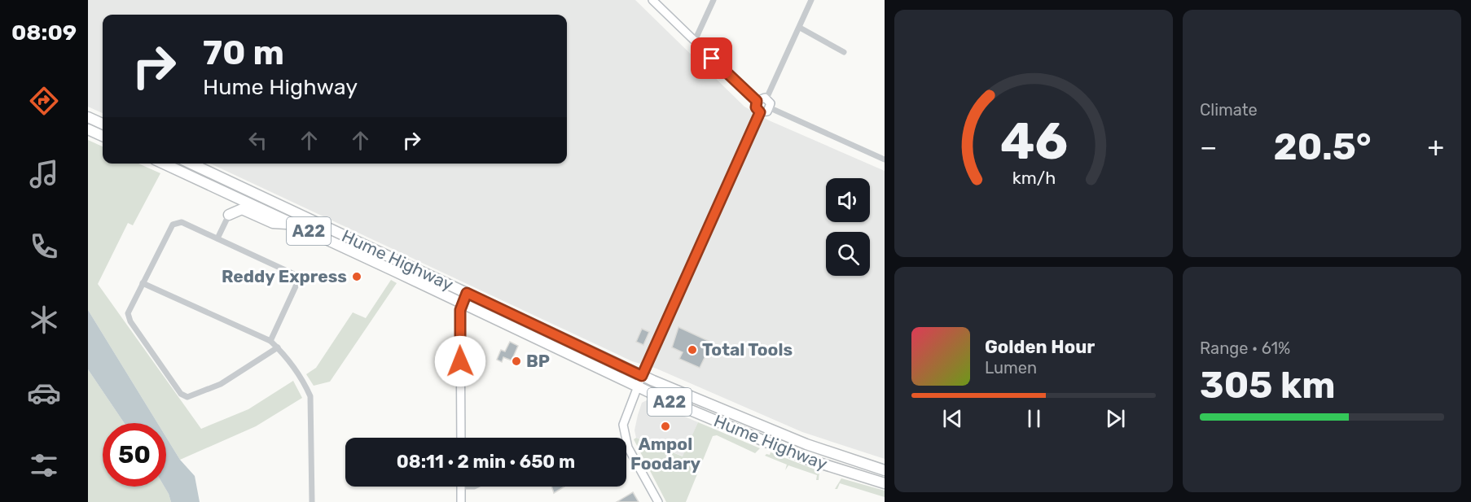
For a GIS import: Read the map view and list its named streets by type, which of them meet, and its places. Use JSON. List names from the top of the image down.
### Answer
{
  "streets": {
    "highway": ["A22", "Hume Highway"]
  },
  "places": [
    "Reddy Express",
    "Total Tools",
    "BP",
    "Ampol Foodary"
  ],
  "page": {
    "tabs": "08:09",
    "tile": [
      "Climate",
      ["Range · 61%", "305 km"]
    ],
    "turn": ["70 m", "Hume Highway"],
    "heat": ["−", "20.5°", "+"],
    "song": ["Golden Hour", "Lumen"],
    "limit": "50",
    "trip": "08:11 · 2 min · 650 m",
    "gauge": ["46", "km/h"]
  }
}
